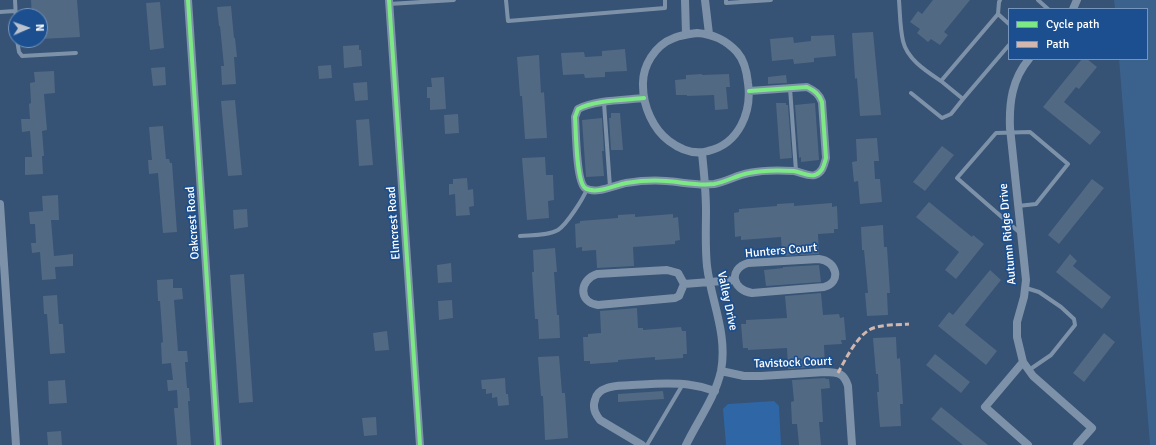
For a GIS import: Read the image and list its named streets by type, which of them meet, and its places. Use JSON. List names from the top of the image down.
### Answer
{
  "streets": {
    "street": [
      "Oakcrest Road",
      "Elmcrest Road",
      "Autumn Ridge Drive",
      "Hunters Court",
      "Valley Drive",
      "Tavistock Court"
    ]
  },
  "crossings": [
    ["Valley Drive", "Tavistock Court"]
  ],
  "legend": ["Cycle path", "Path"],
  "north": "right"
}
